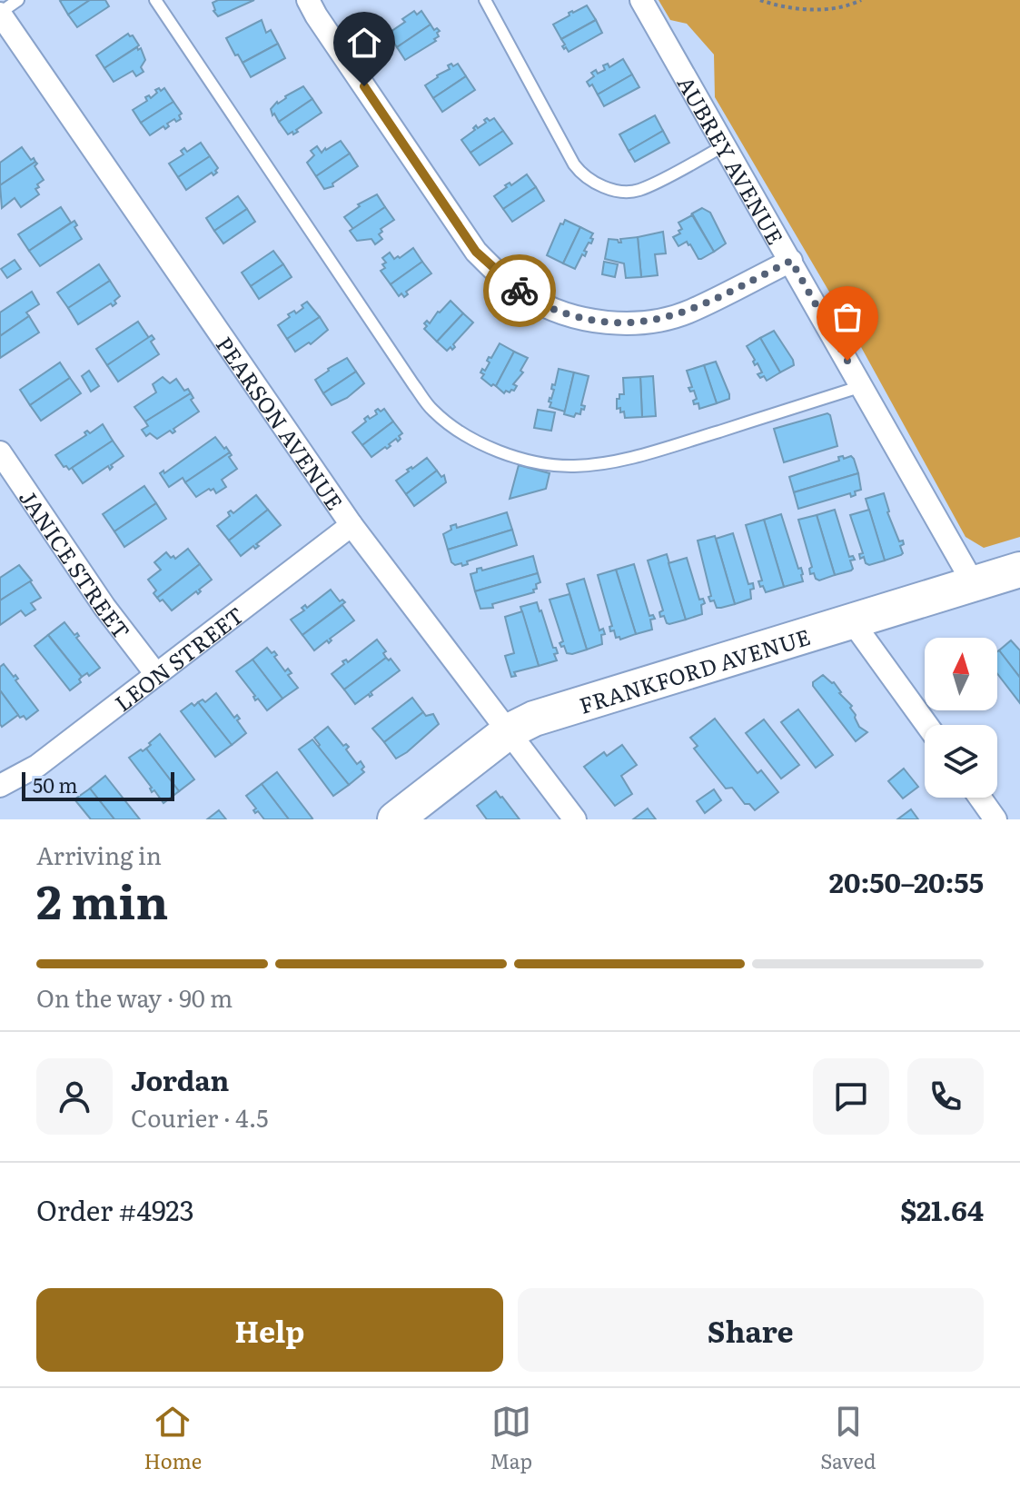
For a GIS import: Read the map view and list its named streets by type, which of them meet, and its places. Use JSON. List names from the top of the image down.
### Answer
{
  "streets": {
    "main road": ["FRANKFORD AVENUE"],
    "street": [
      "AUBREY AVENUE",
      "PEARSON AVENUE",
      "JANICE STREET",
      "LEON STREET"
    ]
  },
  "crossings": [
    ["AUBREY AVENUE", "FRANKFORD AVENUE"],
    ["PEARSON AVENUE", "LEON STREET"],
    ["PEARSON AVENUE", "FRANKFORD AVENUE"],
    ["JANICE STREET", "LEON STREET"]
  ],
  "scale_bar": "50 m",
  "north": "top",
  "page": {
    "scale": "50 m",
    "heading": ["2 min", "Arriving in", "20:50–20:55"],
    "panel": [
      "Jordan",
      "Courier · 4.5",
      "Order #4923",
      "$21.64"
    ],
    "bar": "On the way · 90 m",
    "buttons": ["Help", "Share"],
    "tabs": ["Home", "Map", "Saved"]
  }
}
